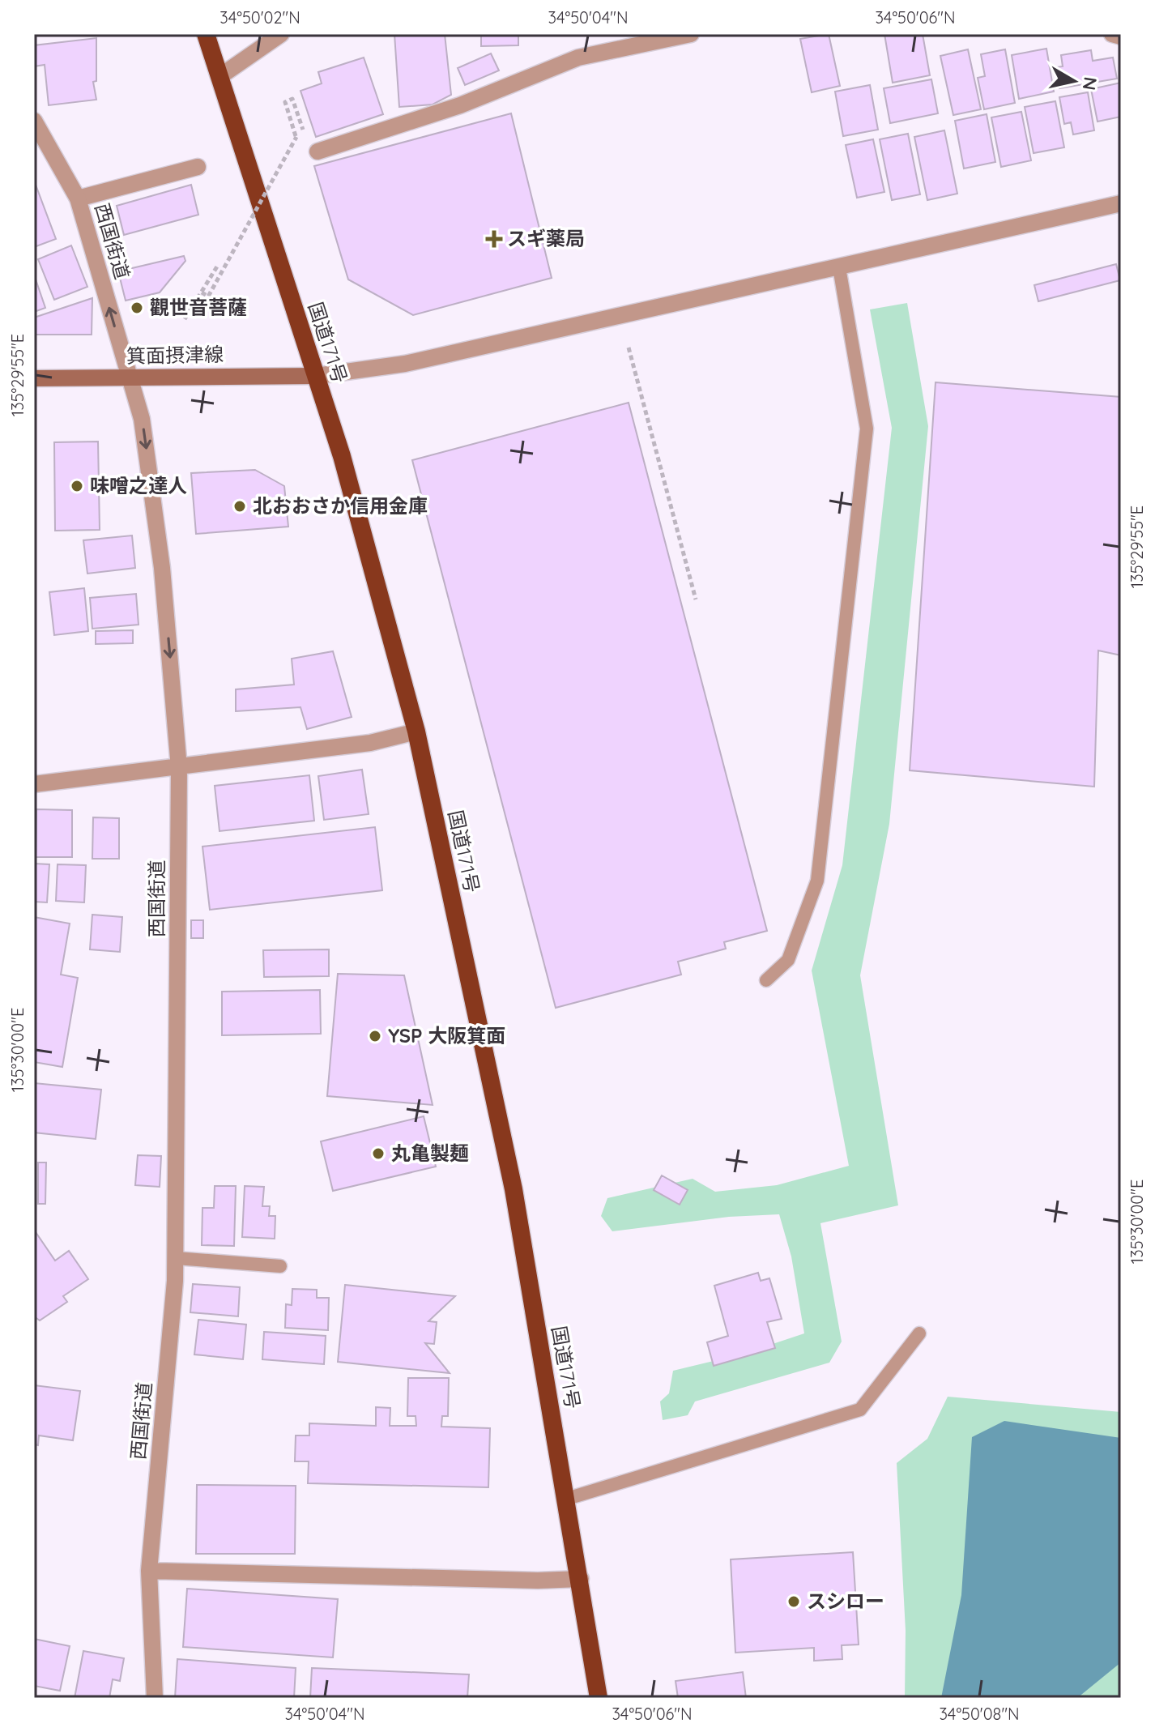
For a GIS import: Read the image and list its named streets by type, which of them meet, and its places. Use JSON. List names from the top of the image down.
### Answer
{
  "streets": {
    "highway": ["国道171号"],
    "main road": ["箕面摂津線"],
    "street": ["西国街道"]
  },
  "crossings": [
    ["西国街道", "箕面摂津線"],
    ["国道171号", "箕面摂津線"]
  ],
  "places": {
    "health": ["スギ薬局"],
    "other": [
      "觀世音菩薩",
      "味噌之達人",
      "北おおさか信用金庫",
      "YSP 大阪箕面",
      "丸亀製麺",
      "スシロー"
    ]
  },
  "north": "right",
  "coordinates": [
    "34°50'02\"N",
    "34°50'04\"N",
    "34°50'06\"N",
    "135°29'55\"E",
    "135°30'00\"E",
    "34°50'08\"N"
  ]
}
